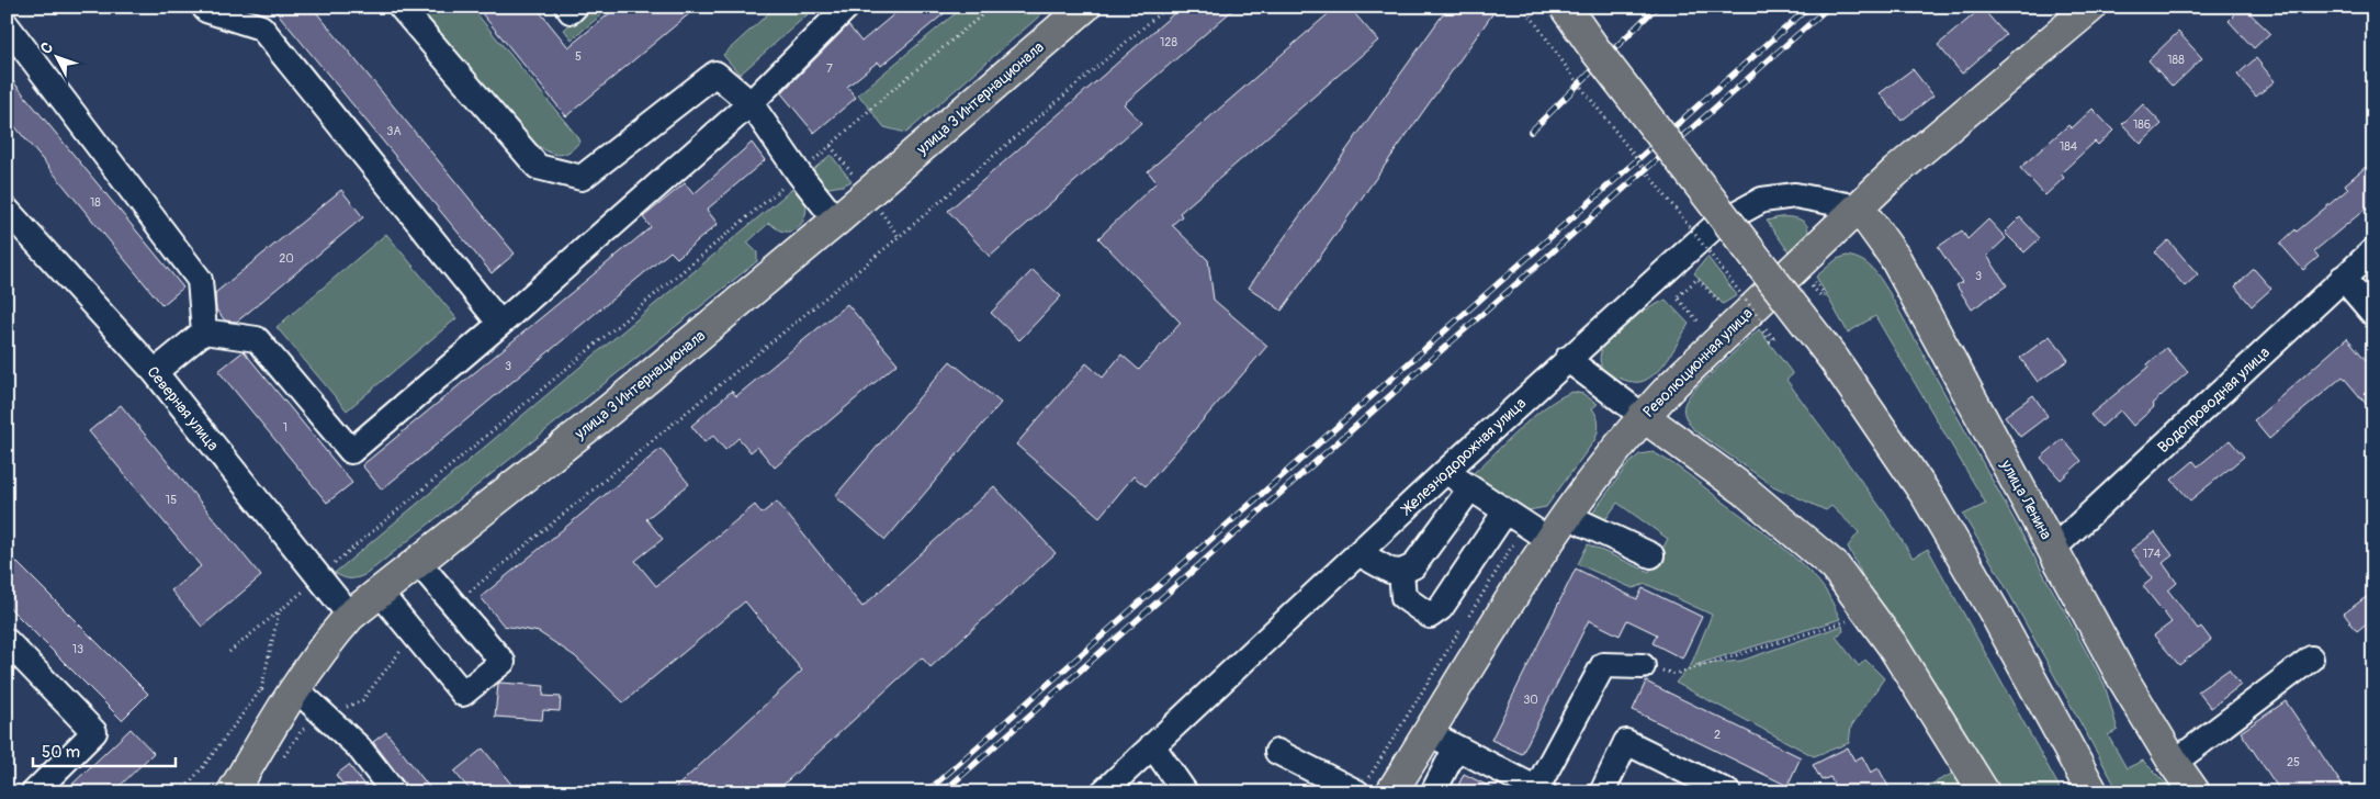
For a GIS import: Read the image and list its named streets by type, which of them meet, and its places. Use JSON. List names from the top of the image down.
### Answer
{
  "streets": {
    "main road": ["улица 3 Интернационала", "Революционная улица", "улица Ленина"],
    "street": ["Водопроводная улица", "Северная улица", "Железнодорожная улица"]
  },
  "crossings": [
    ["улица 3 Интернационала", "Северная улица"],
    ["Революционная улица", "Железнодорожная улица"],
    ["Революционная улица", "улица Ленина"],
    ["Водопроводная улица", "улица Ленина"],
    ["Железнодорожная улица", "улица Ленина"]
  ],
  "house_numbers": [
    "128",
    "5",
    "188",
    "7",
    "186",
    "3А",
    "184",
    "18",
    "20",
    "3",
    "3",
    "1",
    "15",
    "174",
    "13",
    "30",
    "2",
    "25"
  ],
  "scale_bar": "50 m",
  "north": "top left"
}
